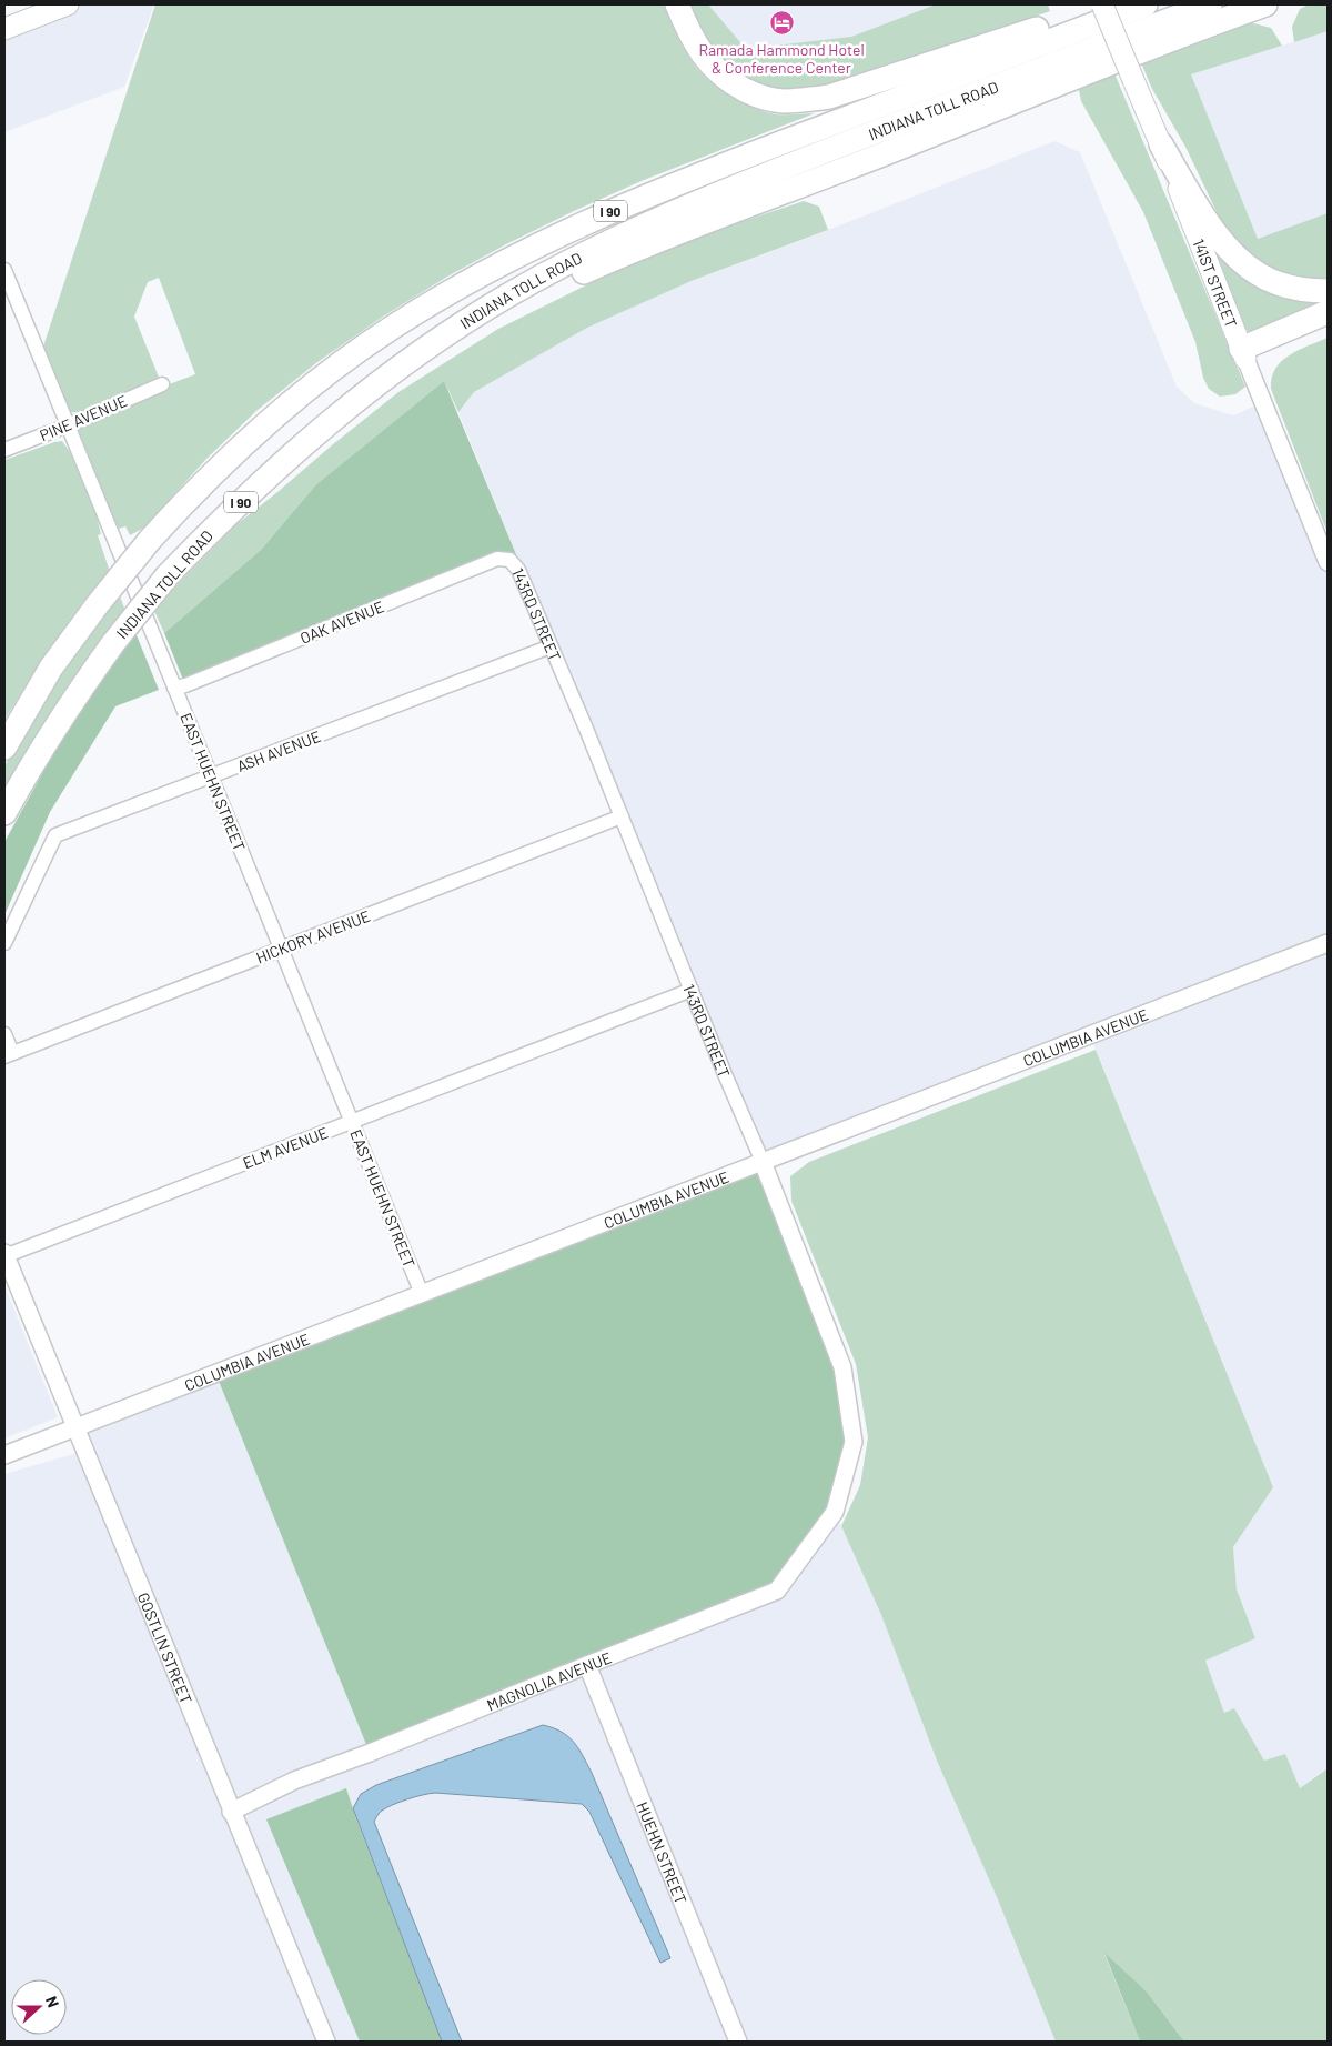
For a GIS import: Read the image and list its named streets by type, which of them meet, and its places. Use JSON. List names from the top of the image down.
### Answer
{
  "streets": {
    "highway": ["INDIANA TOLL ROAD", "I 90"],
    "main road": ["141ST STREET"],
    "street": [
      "PINE AVENUE",
      "143RD STREET",
      "OAK AVENUE",
      "ASH AVENUE",
      "EAST HUEHN STREET",
      "HICKORY AVENUE",
      "COLUMBIA AVENUE",
      "ELM AVENUE",
      "GOSTLIN STREET",
      "MAGNOLIA AVENUE",
      "HUEHN STREET"
    ]
  },
  "crossings": [
    ["PINE AVENUE", "EAST HUEHN STREET"],
    ["143RD STREET", "OAK AVENUE"],
    ["143RD STREET", "ASH AVENUE"],
    ["143RD STREET", "HICKORY AVENUE"],
    ["143RD STREET", "COLUMBIA AVENUE"],
    ["143RD STREET", "ELM AVENUE"],
    ["143RD STREET", "MAGNOLIA AVENUE"],
    ["OAK AVENUE", "EAST HUEHN STREET"],
    ["ASH AVENUE", "EAST HUEHN STREET"],
    ["EAST HUEHN STREET", "HICKORY AVENUE"],
    ["EAST HUEHN STREET", "COLUMBIA AVENUE"],
    ["EAST HUEHN STREET", "ELM AVENUE"],
    ["COLUMBIA AVENUE", "GOSTLIN STREET"],
    ["ELM AVENUE", "GOSTLIN STREET"],
    ["GOSTLIN STREET", "MAGNOLIA AVENUE"],
    ["MAGNOLIA AVENUE", "HUEHN STREET"]
  ],
  "places": {
    "hotel": ["Ramada Hammond Hotel & Conference Center"]
  },
  "north": "right"
}
